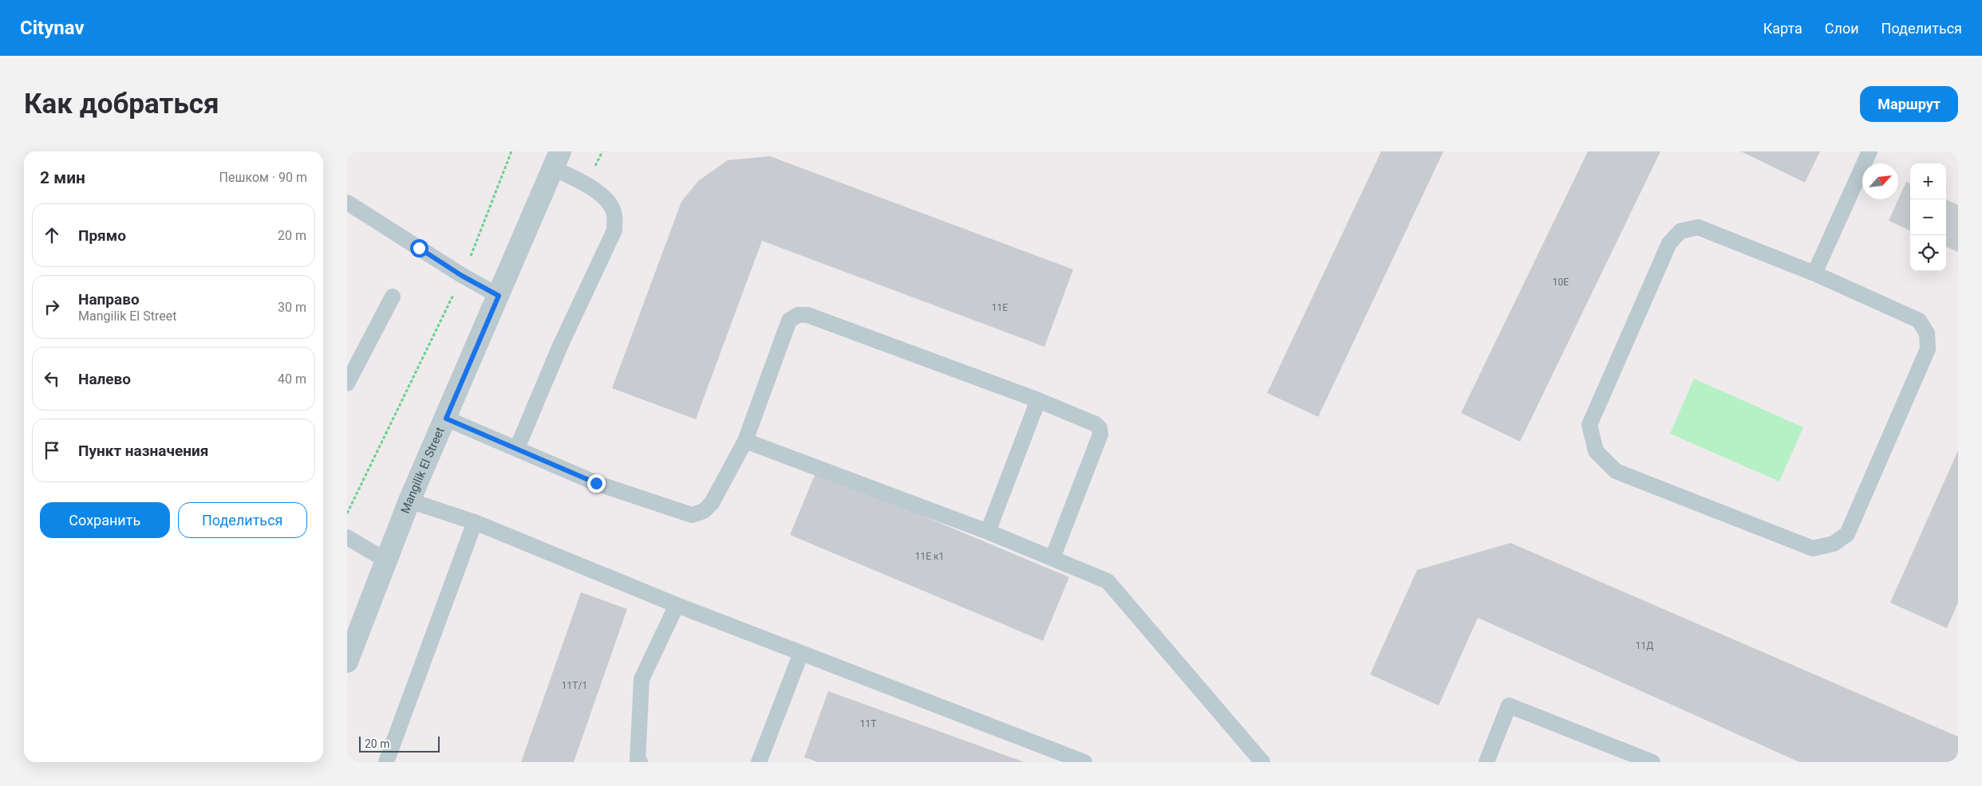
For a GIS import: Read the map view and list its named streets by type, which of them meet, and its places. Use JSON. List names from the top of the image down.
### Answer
{
  "streets": {
    "street": ["Mangilik El Street"]
  },
  "house_numbers": [
    "10Е",
    "11Е",
    "11Е к1",
    "11Д",
    "11Т/1",
    "11Т"
  ],
  "scale_bar": "20 m",
  "north": "top right",
  "page": {
    "header": "Citynav",
    "nav": ["Карта", "Слои", "Поделиться"],
    "buttons": [
      "Маршрут",
      ["Сохранить", "Поделиться"]
    ],
    "title": "Как добраться",
    "heading": ["2 мин", "Пешком · 90 m"],
    "map_buttons": ["+", "−"],
    "list": [
      ["Прямо", "20 m"],
      ["Направо", "Mangilik El Street", "30 m"],
      ["Налево", "40 m"],
      "Пункт назначения"
    ],
    "scale": "20 m"
  }
}
